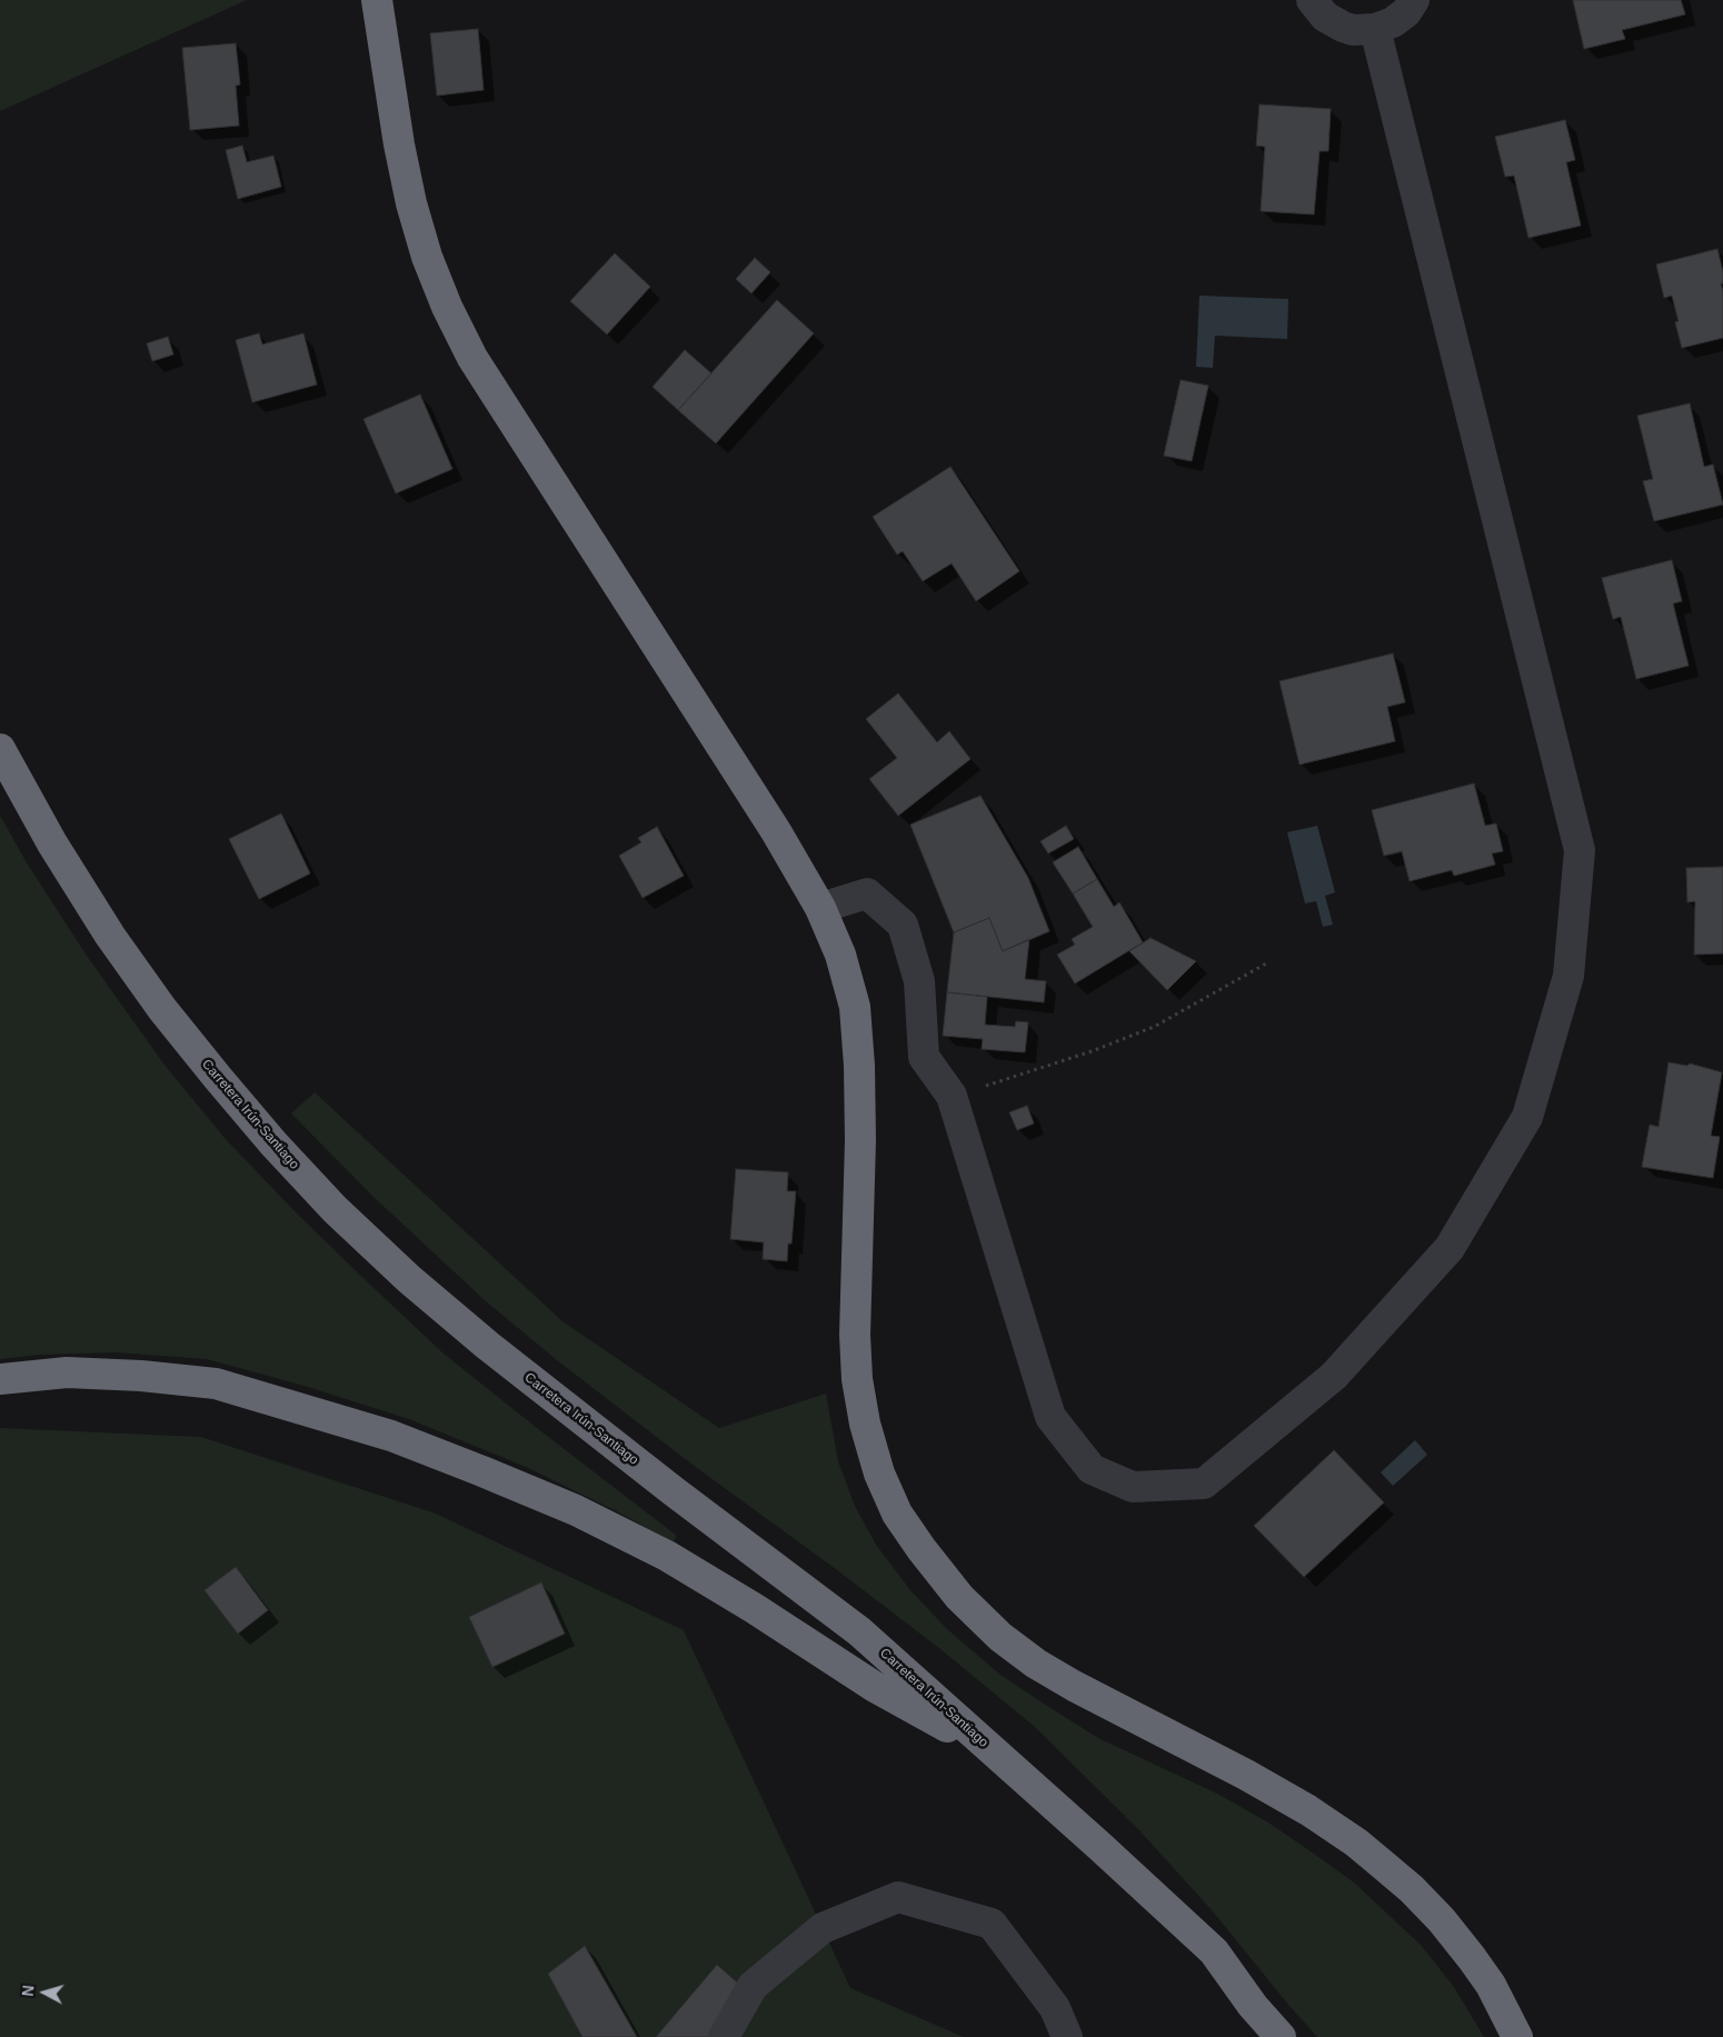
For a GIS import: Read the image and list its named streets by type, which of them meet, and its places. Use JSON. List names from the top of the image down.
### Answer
{
  "streets": {
    "highway": ["Carretera Irún-Santiago"]
  },
  "north": "left"
}
